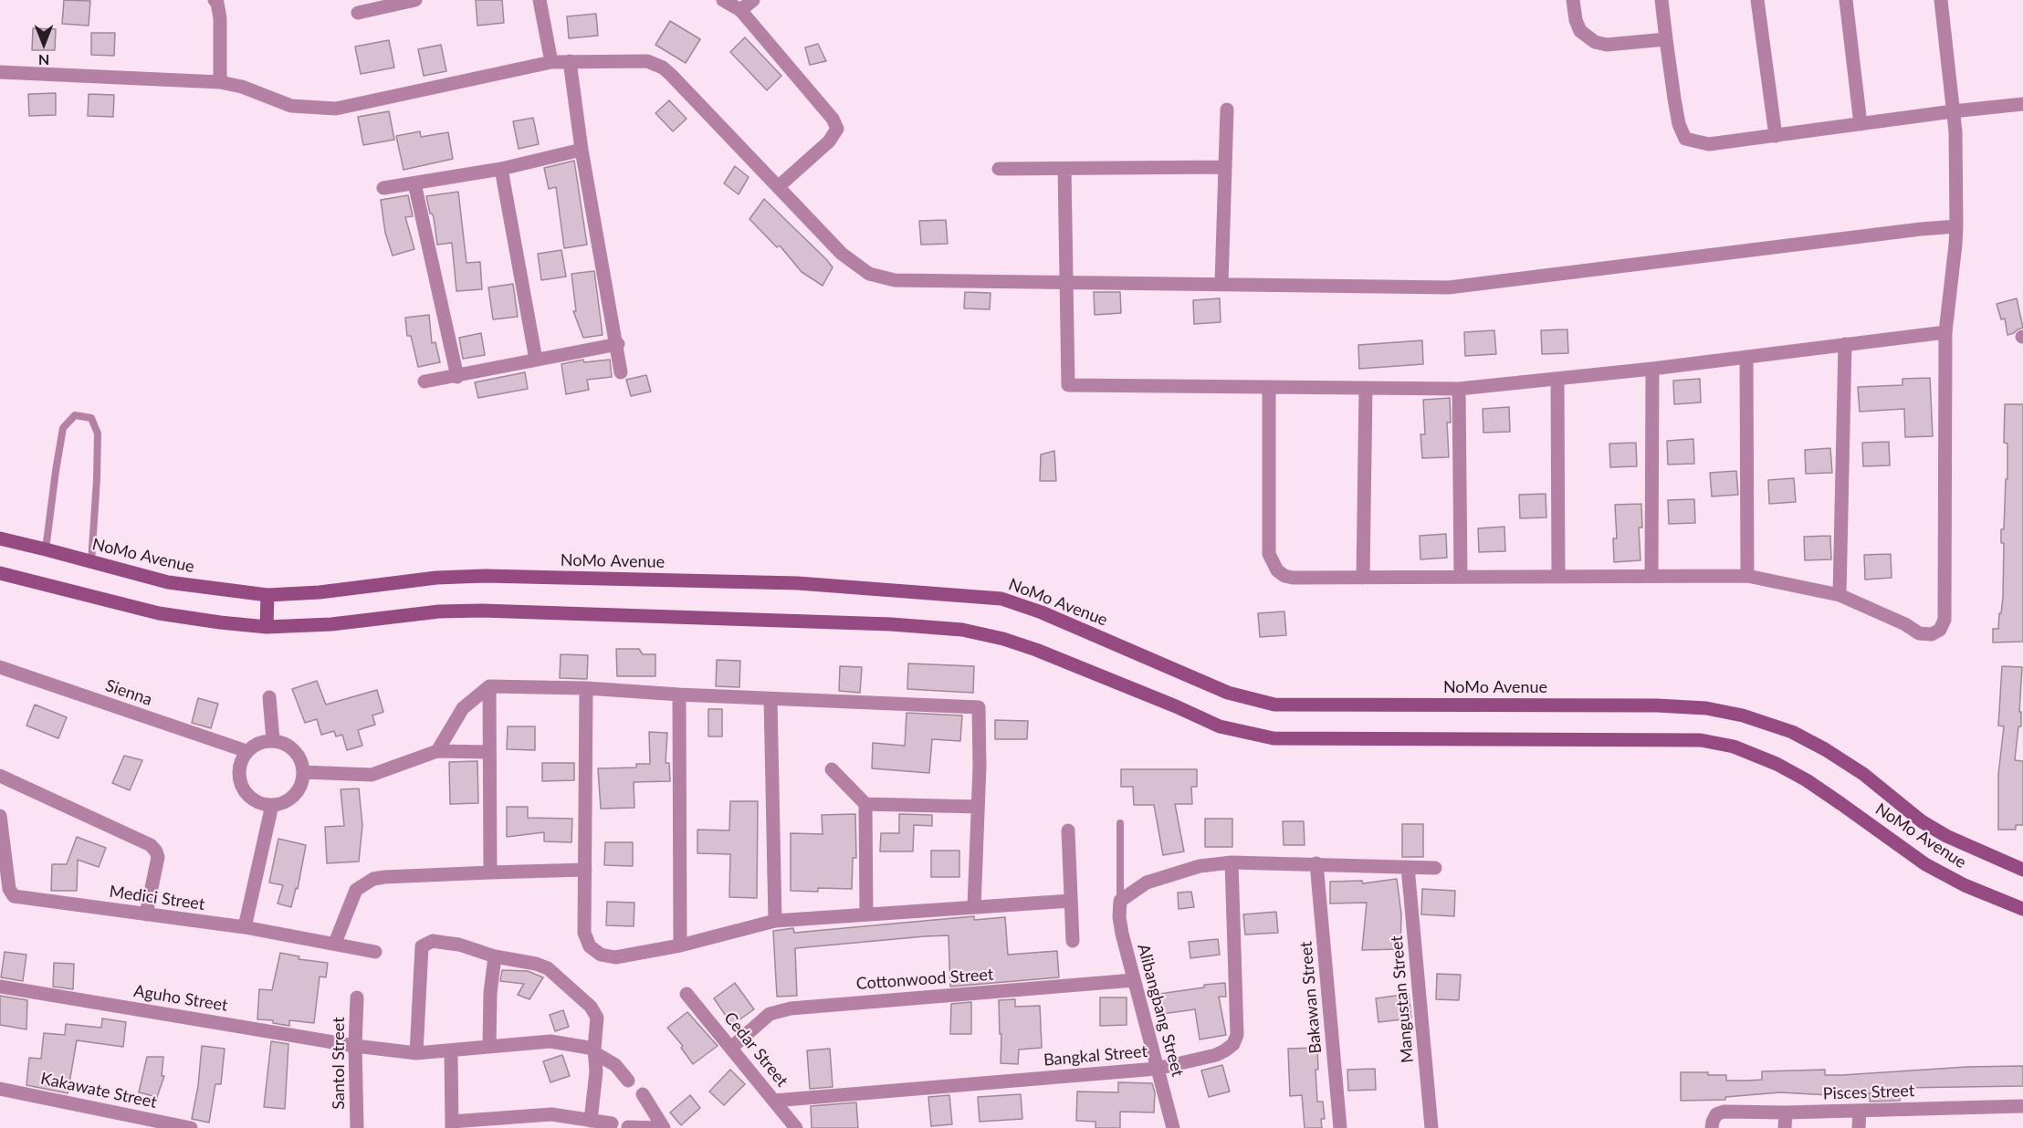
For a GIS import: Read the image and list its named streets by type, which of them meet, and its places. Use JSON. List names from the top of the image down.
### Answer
{
  "streets": {
    "main road": ["NoMo Avenue"],
    "street": [
      "Sienna",
      "Medici Street",
      "Cottonwood Street",
      "Bakawan Street",
      "Aguho Street",
      "Mangustan Street",
      "Alibangbang Street",
      "Cedar Street",
      "Bangkal Street",
      "Santol Street",
      "Kakawate Street",
      "Pisces Street"
    ]
  },
  "crossings": [
    ["Cottonwood Street", "Alibangbang Street"],
    ["Cottonwood Street", "Cedar Street"],
    ["Aguho Street", "Santol Street"],
    ["Alibangbang Street", "Bangkal Street"],
    ["Cedar Street", "Bangkal Street"]
  ],
  "north": "bottom"
}
